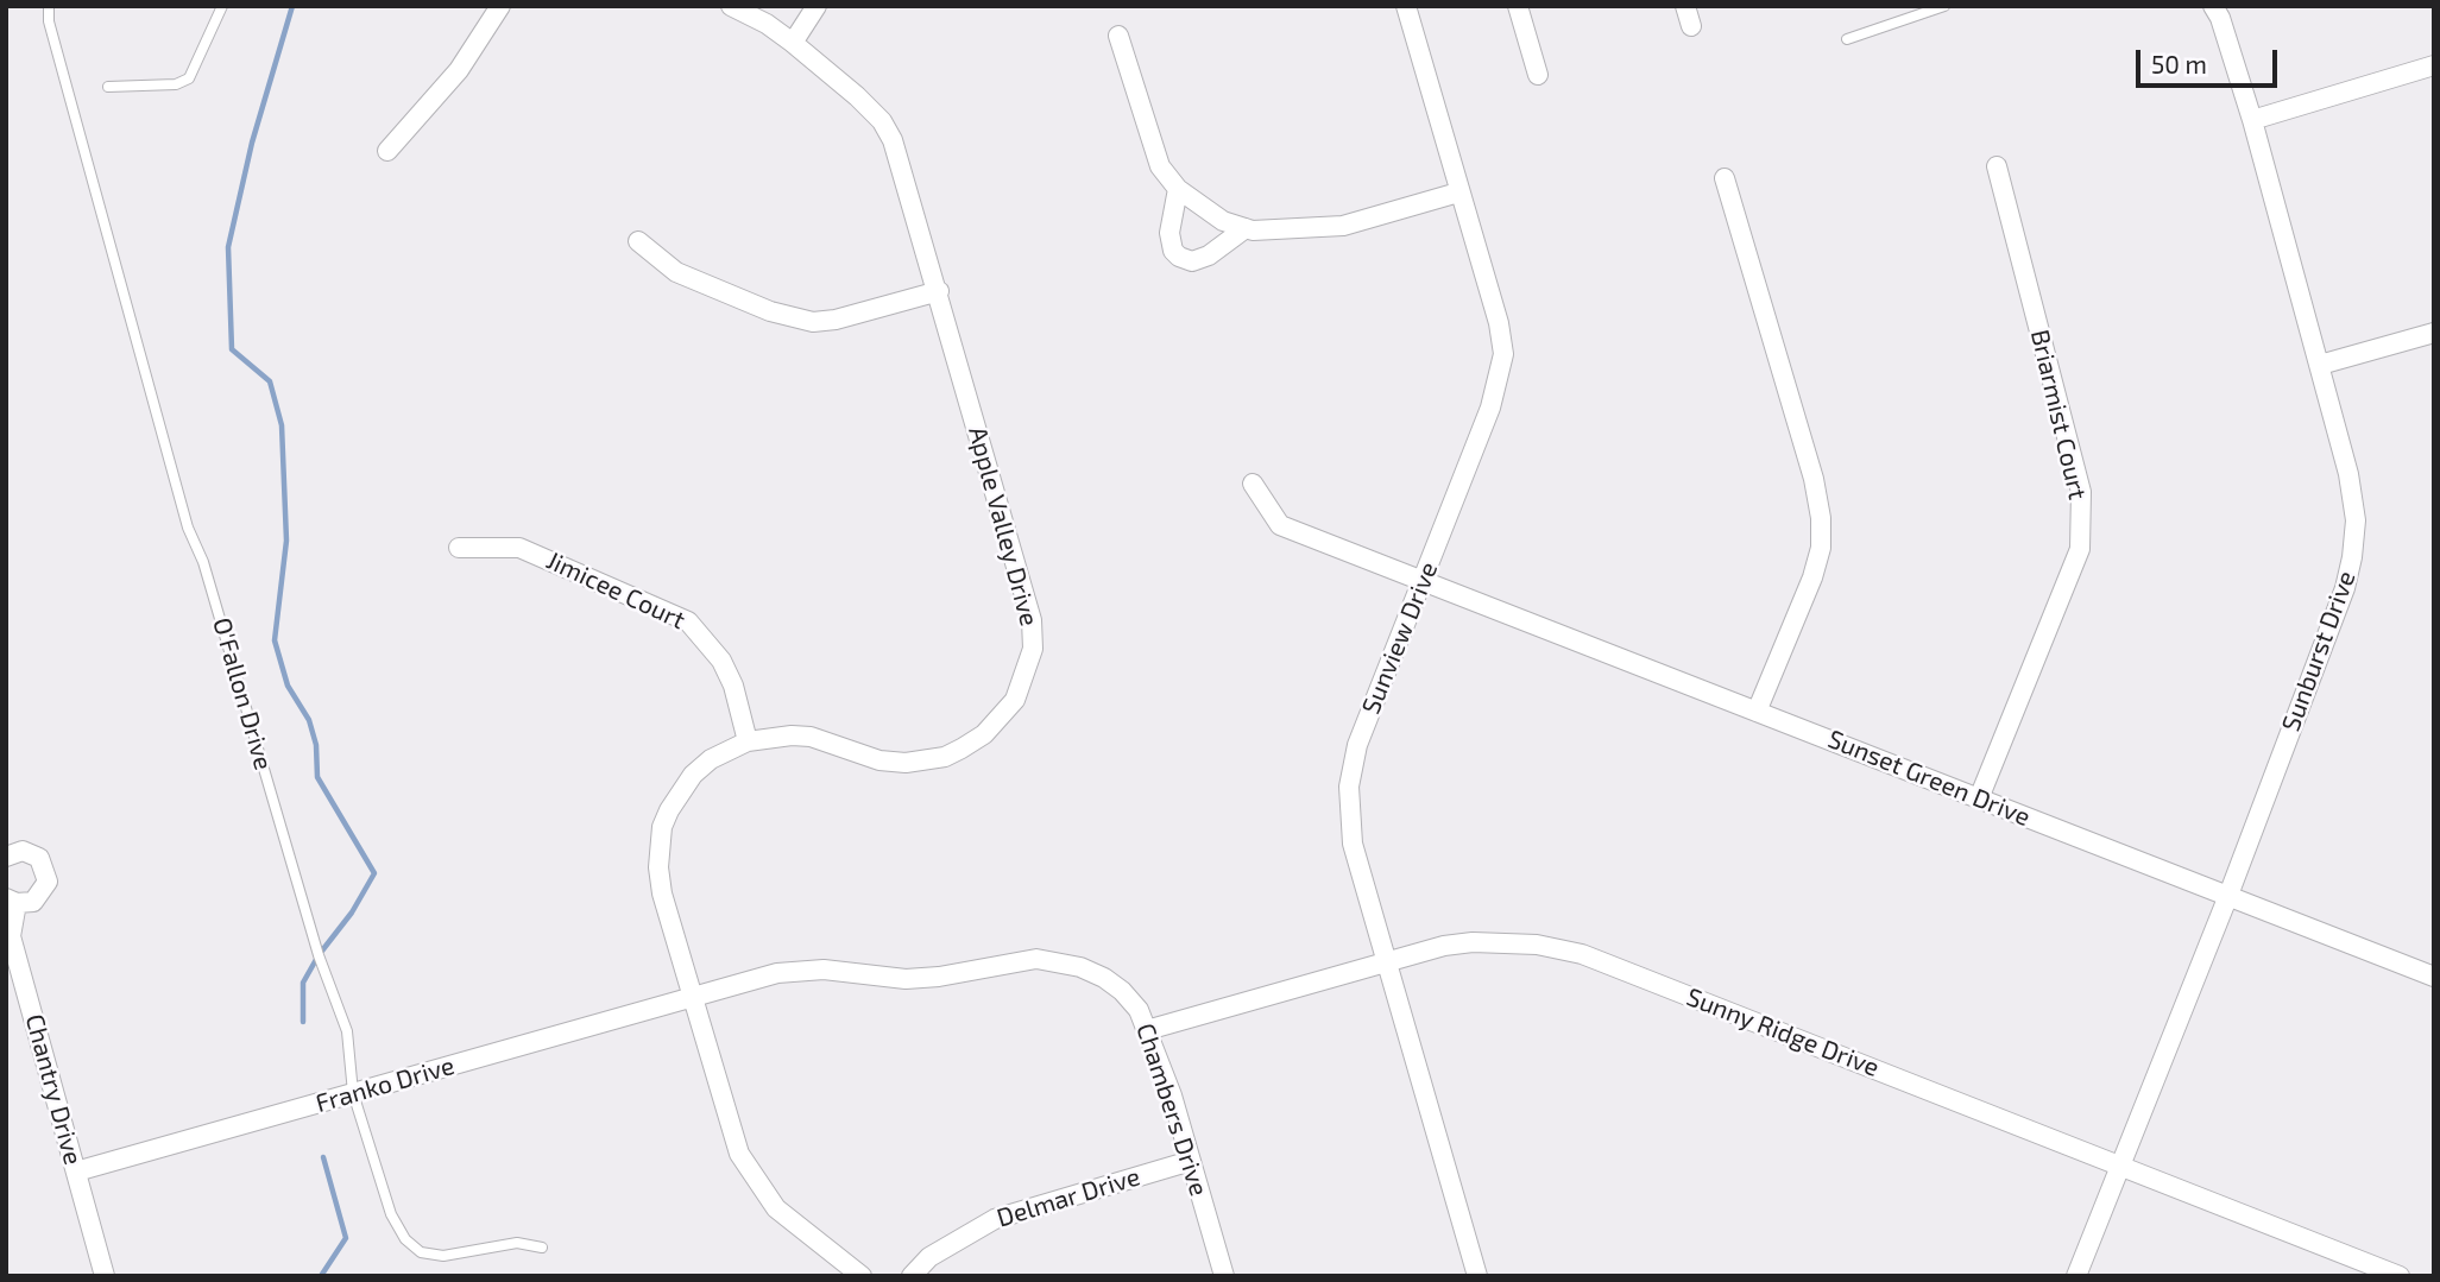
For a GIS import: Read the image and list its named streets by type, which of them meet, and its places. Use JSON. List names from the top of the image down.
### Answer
{
  "streets": {
    "street": [
      "Briarmist Court",
      "Apple Valley Drive",
      "Jimicee Court",
      "Sunview Drive",
      "Sunburst Drive",
      "Sunset Green Drive",
      "Sunny Ridge Drive",
      "Franko Drive",
      "Chantry Drive",
      "Chambers Drive",
      "Delmar Drive"
    ],
    "lane": ["O'Fallon Drive"]
  },
  "crossings": [
    ["Briarmist Court", "Sunset Green Drive"],
    ["Apple Valley Drive", "Jimicee Court"],
    ["Apple Valley Drive", "Franko Drive"],
    ["Apple Valley Drive", "Chambers Drive"],
    ["Sunview Drive", "Sunset Green Drive"],
    ["Sunview Drive", "Sunny Ridge Drive"],
    ["Sunburst Drive", "Sunset Green Drive"],
    ["Sunburst Drive", "Sunny Ridge Drive"],
    ["O'Fallon Drive", "Franko Drive"],
    ["Sunny Ridge Drive", "Chambers Drive"],
    ["Franko Drive", "Chantry Drive"],
    ["Franko Drive", "Chambers Drive"],
    ["Chambers Drive", "Delmar Drive"]
  ],
  "scale_bar": "50 m"
}
